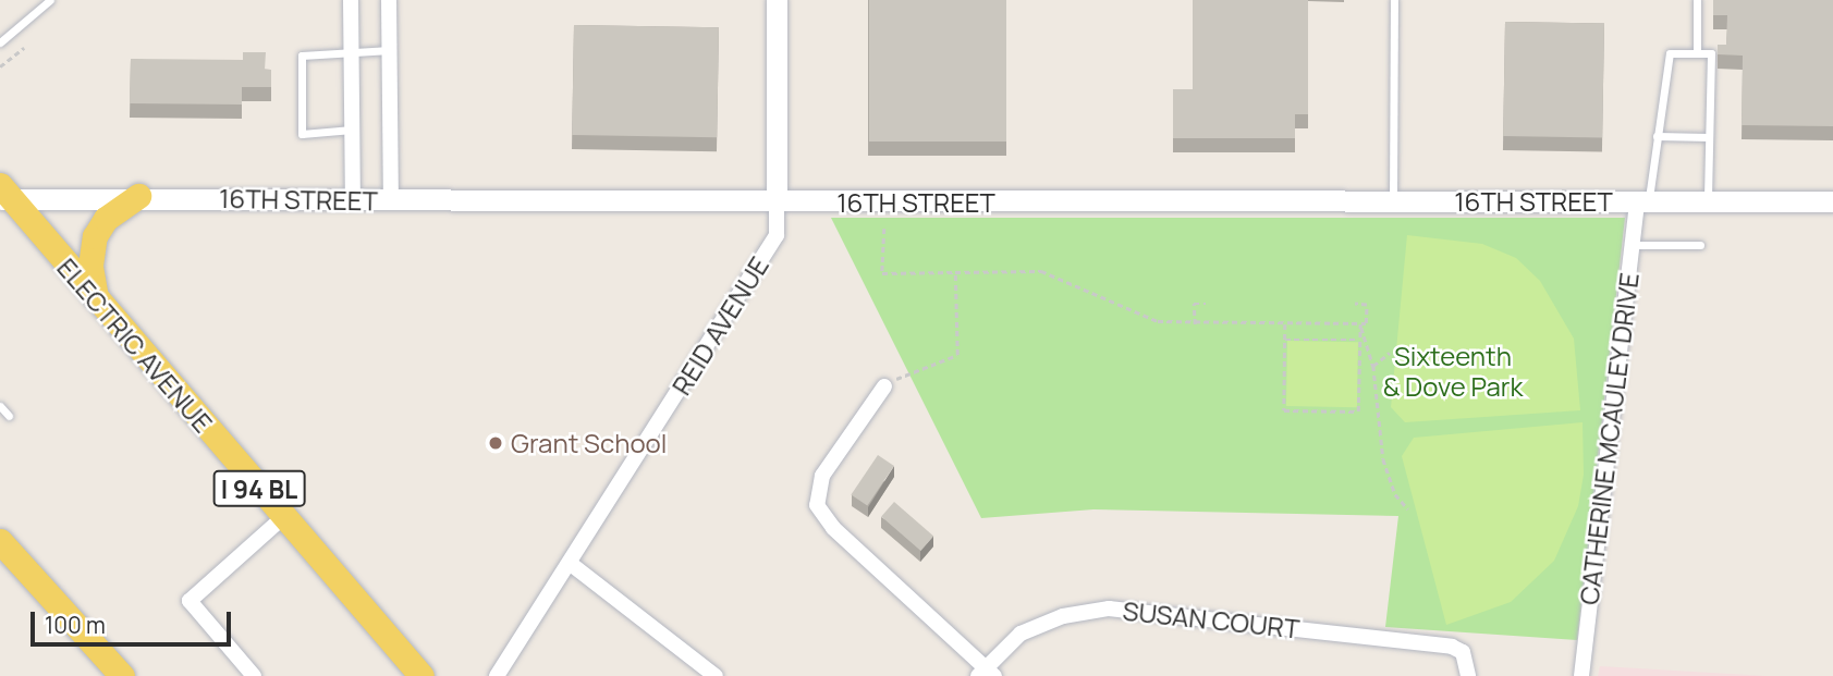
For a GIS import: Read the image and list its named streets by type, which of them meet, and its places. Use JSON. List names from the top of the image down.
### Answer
{
  "streets": {
    "main road": ["ELECTRIC AVENUE", "I 94 BL"],
    "street": [
      "16TH STREET",
      "REID AVENUE",
      "CATHERINE MCAULEY DRIVE",
      "SUSAN COURT"
    ]
  },
  "crossings": [
    ["16TH STREET", "REID AVENUE"],
    ["16TH STREET", "ELECTRIC AVENUE"],
    ["16TH STREET", "CATHERINE MCAULEY DRIVE"]
  ],
  "parks": ["Sixteenth & Dove Park"],
  "places": ["Grant School"],
  "scale_bar": "100 m"
}
